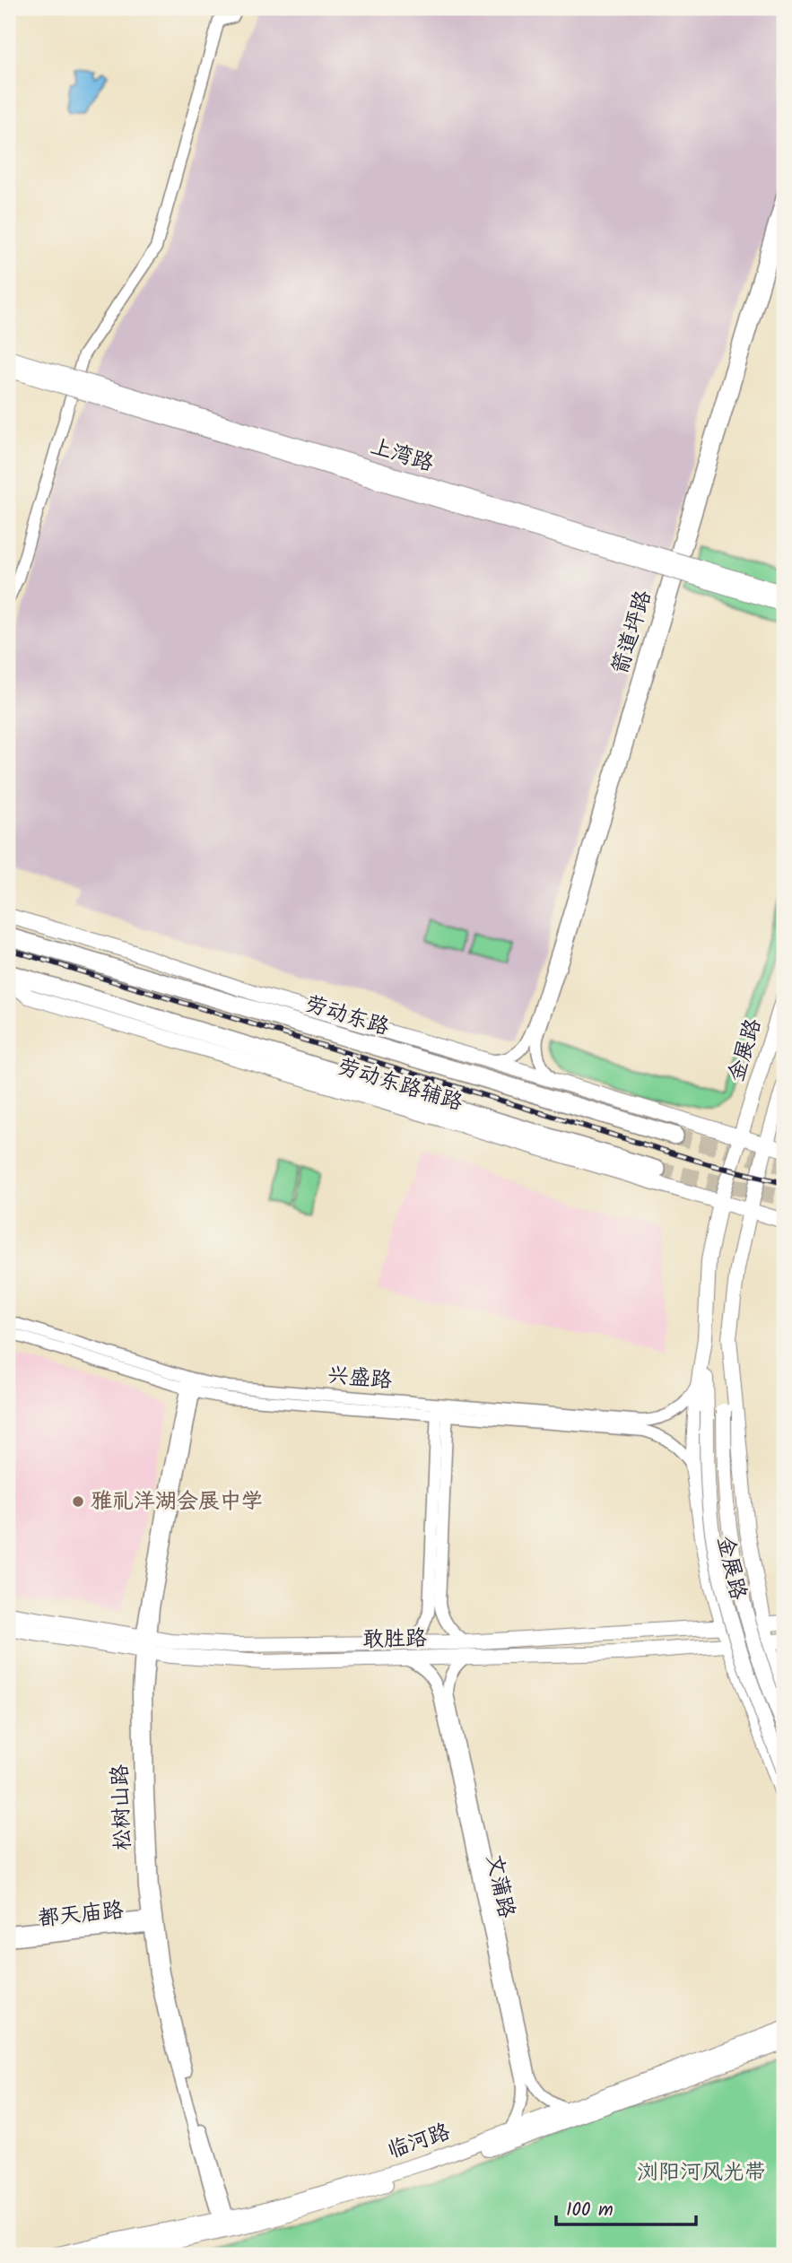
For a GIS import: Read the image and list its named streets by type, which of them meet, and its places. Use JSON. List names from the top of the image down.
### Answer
{
  "streets": {
    "highway": ["劳动东路"],
    "main road": [
      "上湾路",
      "金展路",
      "劳动东路辅路",
      "敢胜路",
      "临河路"
    ],
    "street": [
      "箭道坪路",
      "兴盛路",
      "松树山路",
      "文蒲路",
      "都天庙路"
    ]
  },
  "crossings": [
    ["金展路", "劳动东路辅路"],
    ["金展路", "兴盛路"],
    ["金展路", "敢胜路"],
    ["兴盛路", "松树山路"],
    ["敢胜路", "松树山路"],
    ["敢胜路", "文蒲路"],
    ["松树山路", "都天庙路"],
    ["松树山路", "临河路"],
    ["文蒲路", "临河路"]
  ],
  "parks": ["浏阳河风光带"],
  "places": ["雅礼洋湖会展中学"],
  "scale_bar": "100 m"
}
